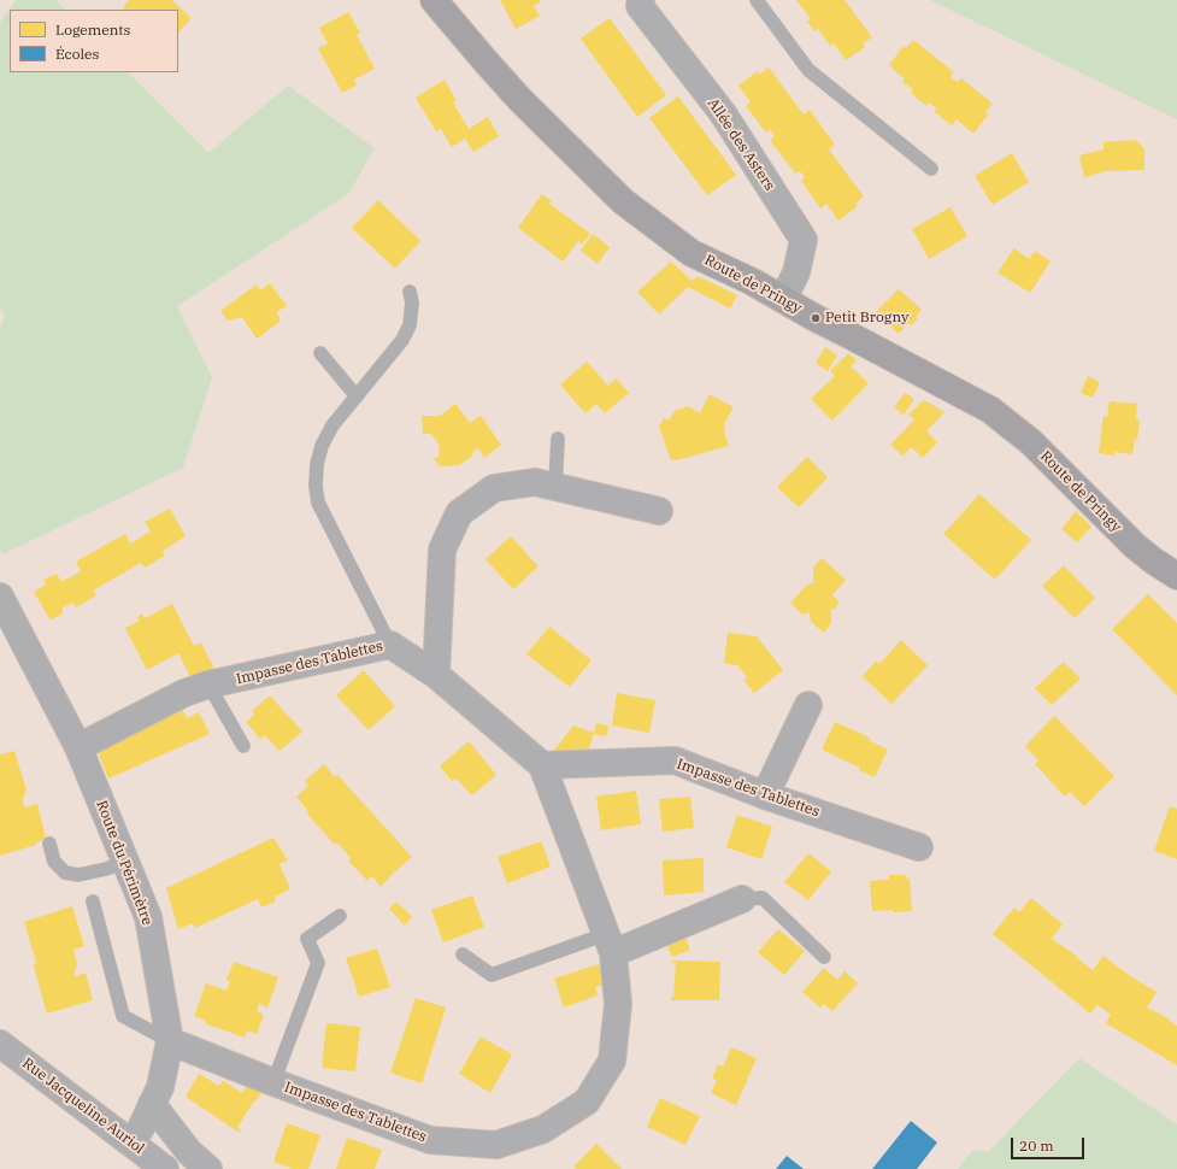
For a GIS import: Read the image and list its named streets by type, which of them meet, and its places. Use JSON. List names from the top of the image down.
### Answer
{
  "streets": {
    "street": [
      "Allée des Asters",
      "Route de Pringy",
      "Impasse des Tablettes",
      "Route du Périmètre",
      "Rue Jacqueline Auriol"
    ]
  },
  "crossings": [
    ["Allée des Asters", "Route de Pringy"],
    ["Impasse des Tablettes", "Route du Périmètre"],
    ["Route du Périmètre", "Rue Jacqueline Auriol"]
  ],
  "places": ["Petit Brogny"],
  "legend": ["Logements", "Écoles"],
  "scale_bar": "20 m"
}
